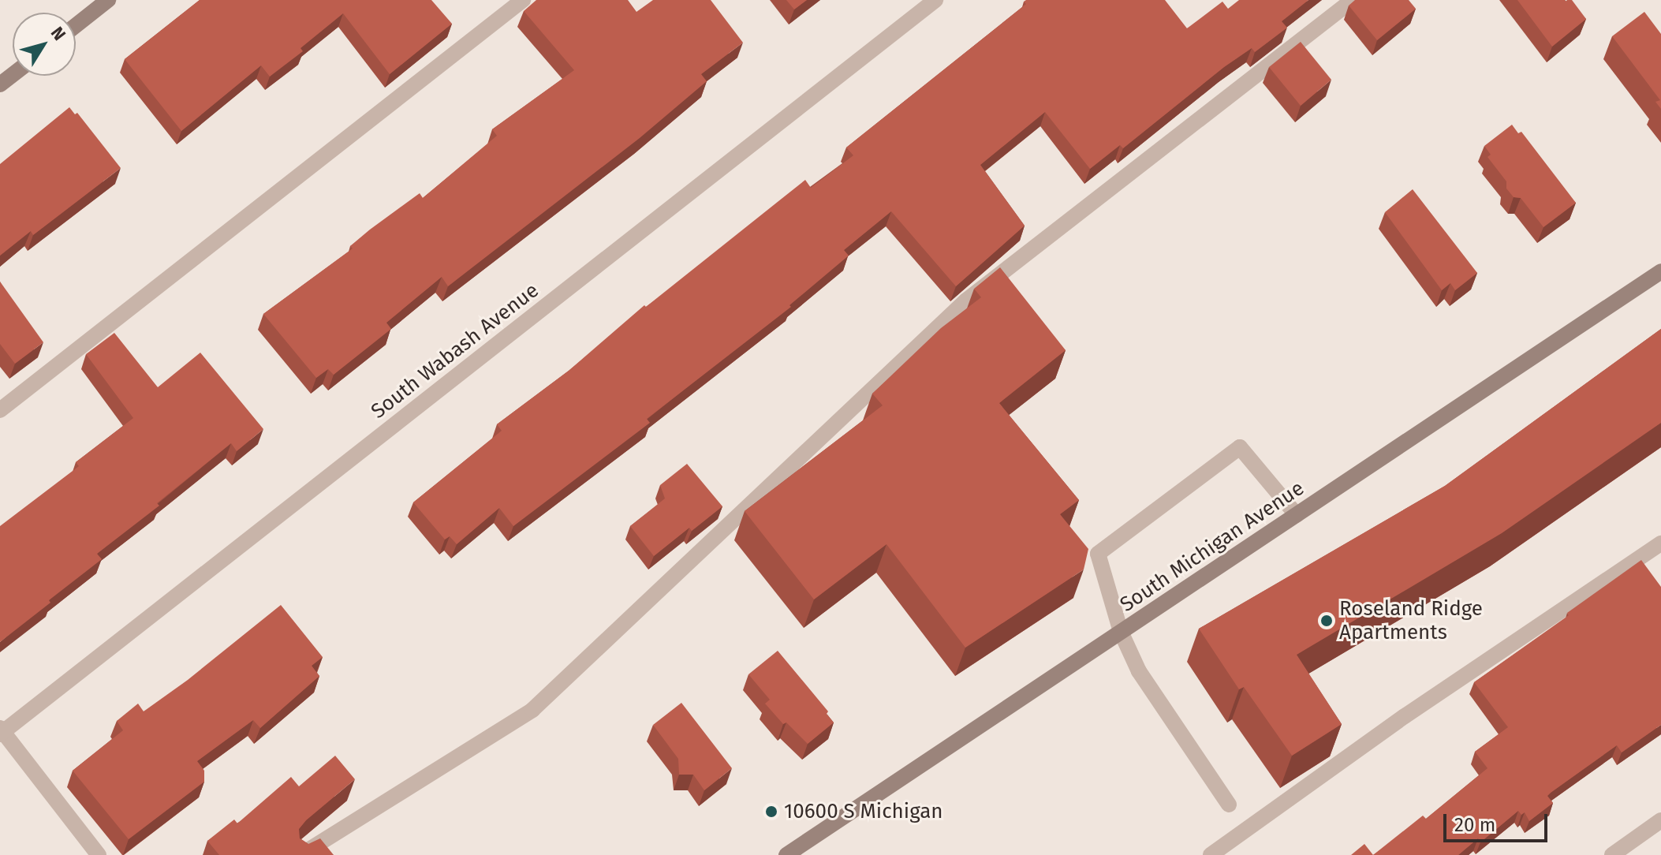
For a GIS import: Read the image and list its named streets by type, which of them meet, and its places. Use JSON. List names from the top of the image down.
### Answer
{
  "streets": {
    "main road": ["South Michigan Avenue"],
    "street": ["South Wabash Avenue"]
  },
  "places": ["Roseland Ridge Apartments", "10600 S Michigan"],
  "scale_bar": "20 m",
  "north": "top right"
}
